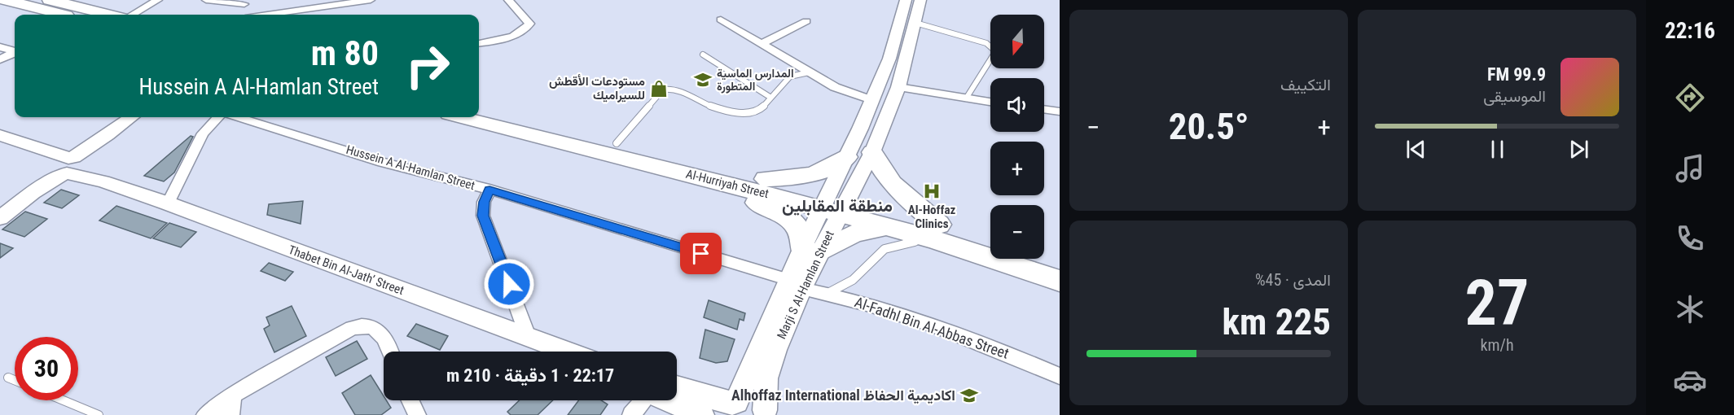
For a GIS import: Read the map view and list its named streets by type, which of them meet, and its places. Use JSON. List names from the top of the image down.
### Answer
{
  "streets": {
    "highway": ["Al-Hurriyah Street"],
    "street": [
      "Hussein A Al-Hamlan Street",
      "Thabet Bin Al-Jath’ Street",
      "Marji S Al-Hamlan Street",
      "Al-Fadhl Bin Al-Abbas Street"
    ]
  },
  "crossings": [
    ["Hussein A Al-Hamlan Street", "Marji S Al-Hamlan Street"],
    ["Hussein A Al-Hamlan Street", "Al-Fadhl Bin Al-Abbas Street"],
    ["Al-Hurriyah Street", "Marji S Al-Hamlan Street"],
    ["Marji S Al-Hamlan Street", "Al-Fadhl Bin Al-Abbas Street"]
  ],
  "districts": ["منطقة المقابلين"],
  "places": {
    "school or university": ["المدارس الماسية المتطورة", "Alhoffaz International اكاديمية الحفاظ"],
    "shop": ["مستودعات الأقطش للسيراميك"],
    "hospital": ["Al-Hoffaz Clinics"]
  },
  "north": "bottom",
  "page": {
    "tabs": "22:16",
    "tile": [
      "التكييف",
      ["27", "km/h"],
      ["المدى · 45%", "225 km"]
    ],
    "map_buttons": ["+", "−"],
    "turn": ["80 m", "Hussein A Al-Hamlan Street"],
    "song": ["99.9 FM", "الموسيقى"],
    "heat": ["−", "20.5°", "+"],
    "limit": "30",
    "trip": "22:17 · 1 دقيقة · 210 m"
  }
}
